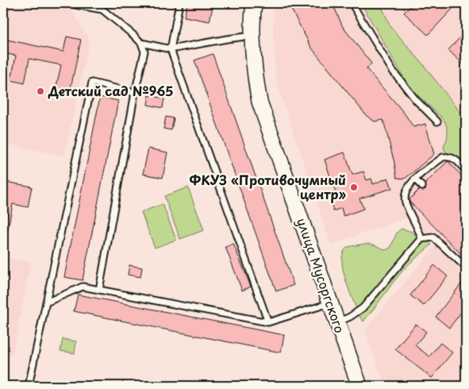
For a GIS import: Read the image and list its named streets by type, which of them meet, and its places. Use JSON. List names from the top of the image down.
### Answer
{
  "streets": {
    "street": ["улица Мусоргского"]
  },
  "places": ["Детский сад №965", "ФКУЗ «Противочумный центр»"]
}
